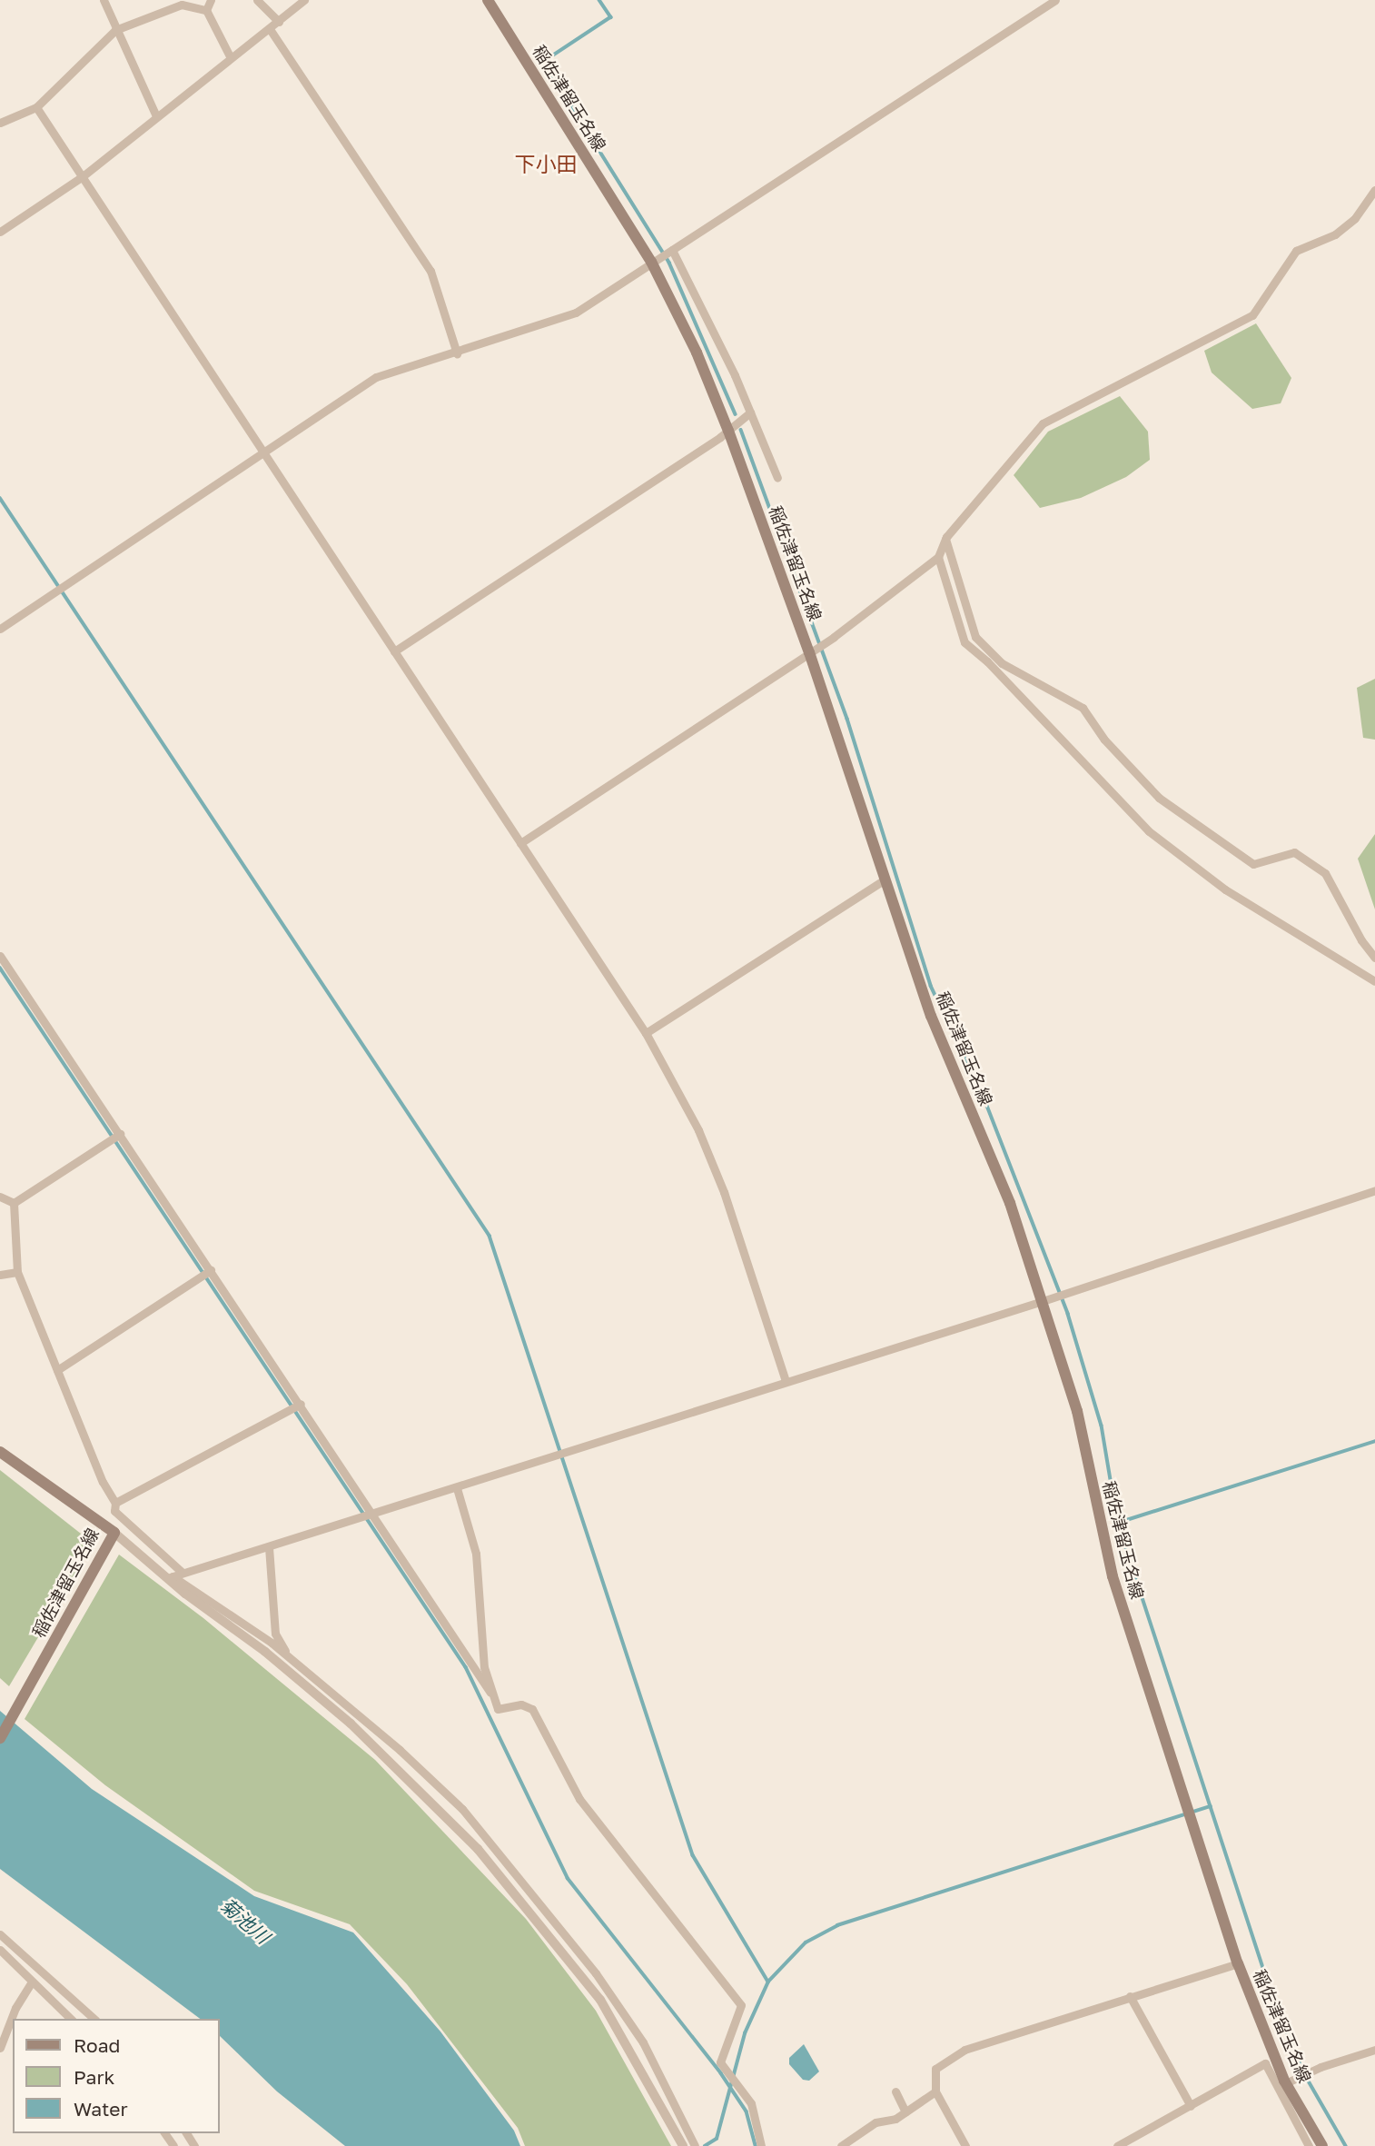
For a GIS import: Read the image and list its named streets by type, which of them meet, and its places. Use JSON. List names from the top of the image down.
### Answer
{
  "streets": {
    "main road": ["稲佐津留玉名線"]
  },
  "districts": ["下小田"],
  "water": ["菊池川"],
  "legend": ["Road", "Park", "Water"]
}
